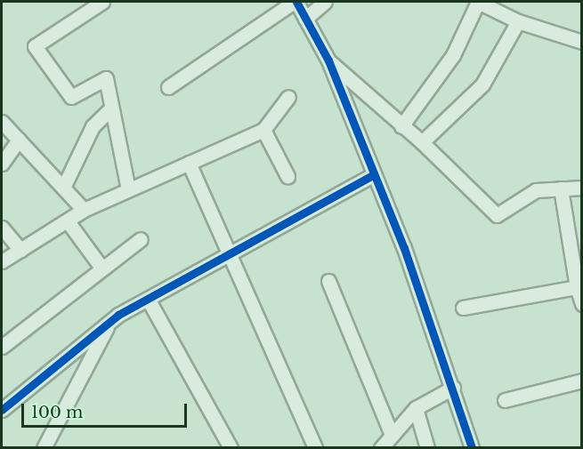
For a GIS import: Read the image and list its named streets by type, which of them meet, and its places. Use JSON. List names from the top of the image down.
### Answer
{
  "scale_bar": "100 m"
}
